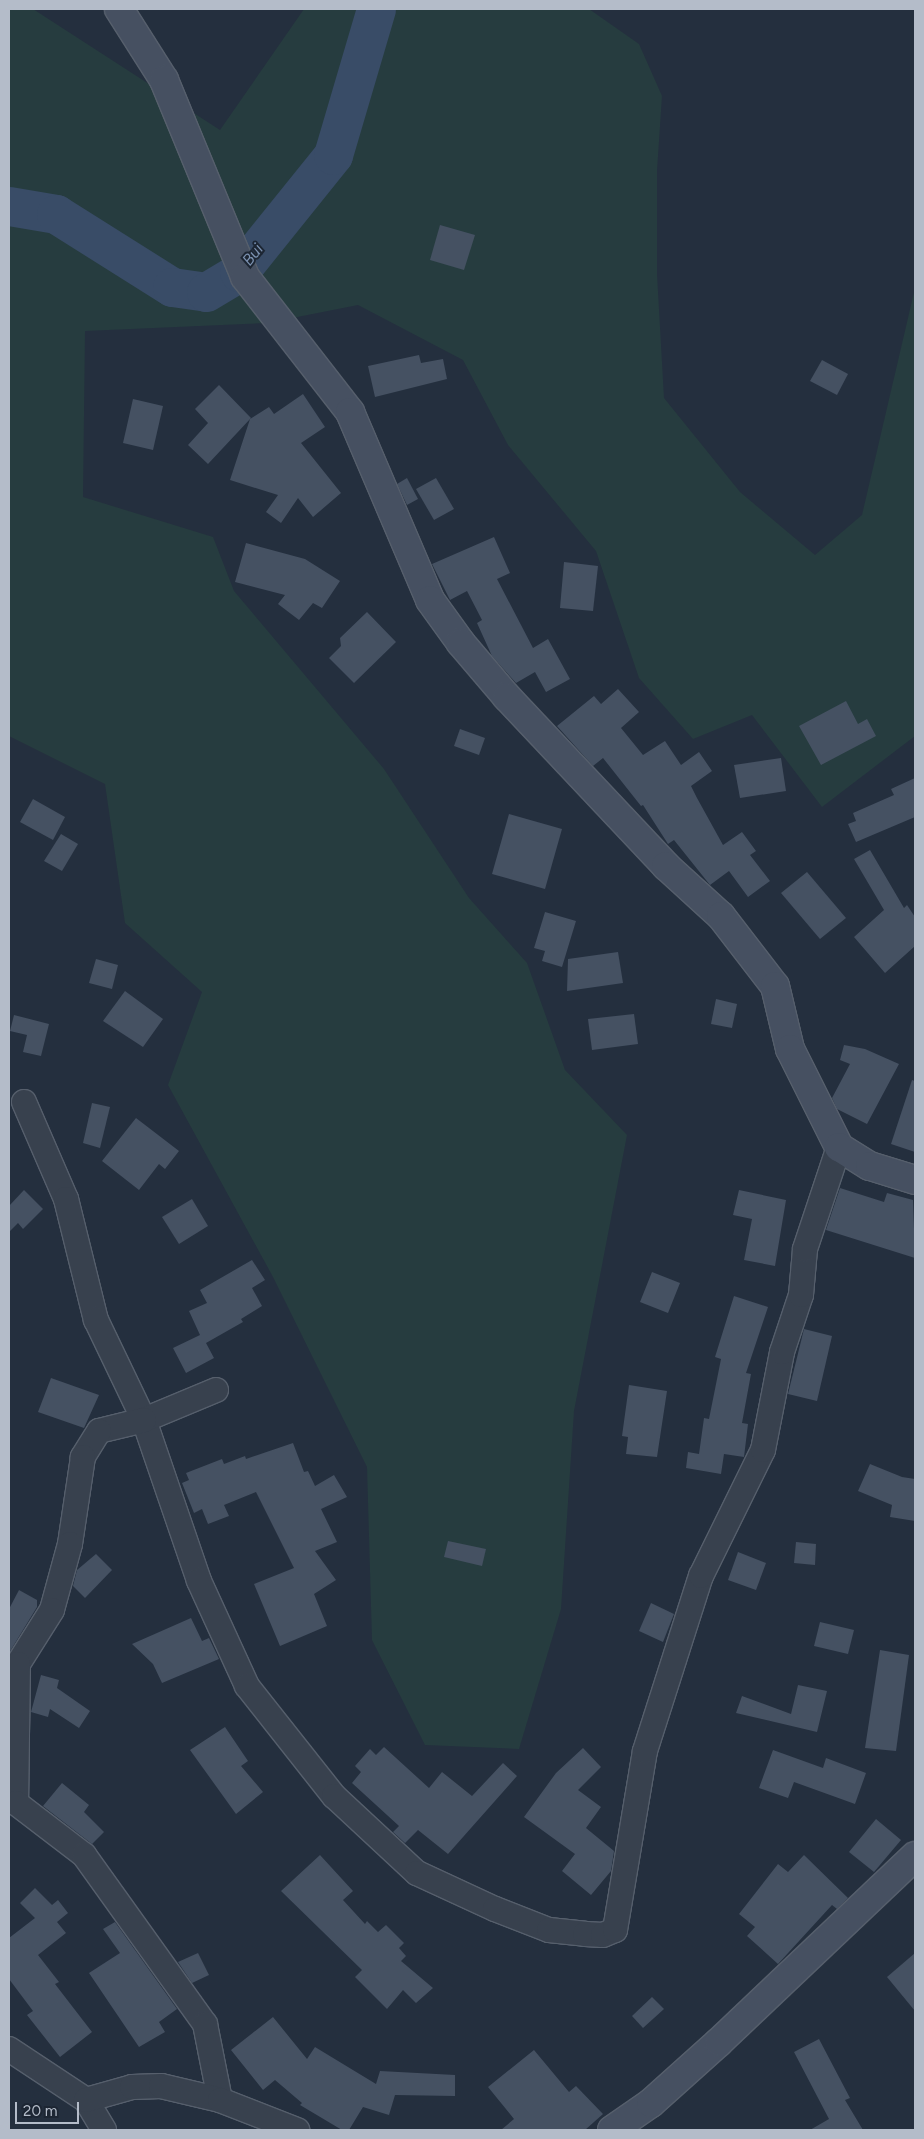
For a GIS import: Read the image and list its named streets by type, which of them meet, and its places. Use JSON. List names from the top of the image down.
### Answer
{
  "water": ["Bui"],
  "scale_bar": "20 m"
}
